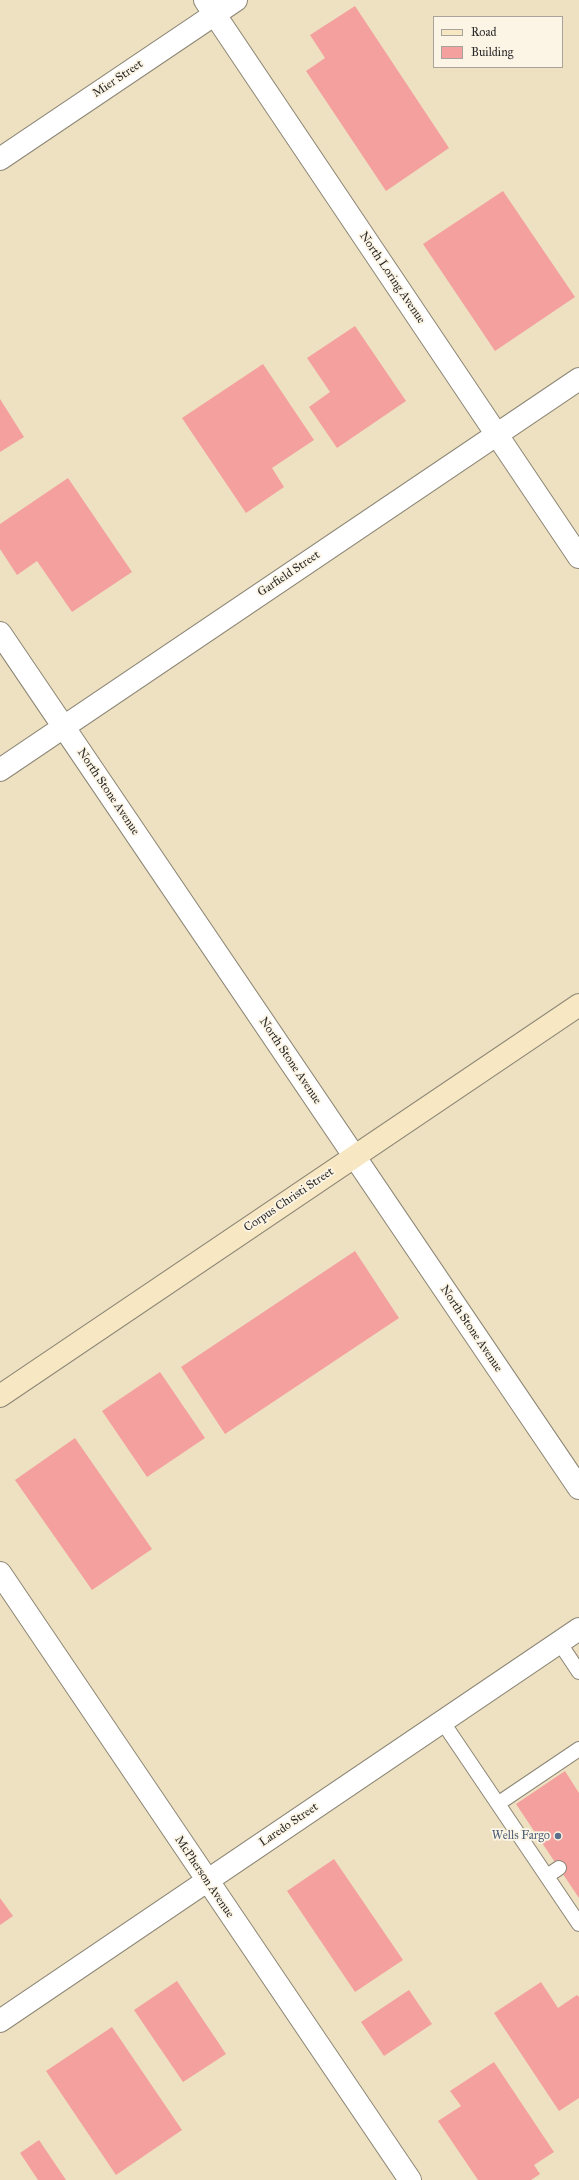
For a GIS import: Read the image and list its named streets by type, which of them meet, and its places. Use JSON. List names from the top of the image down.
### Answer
{
  "streets": {
    "main road": ["Corpus Christi Street"],
    "street": [
      "Mier Street",
      "North Loring Avenue",
      "Garfield Street",
      "North Stone Avenue",
      "Laredo Street",
      "McPherson Avenue"
    ]
  },
  "crossings": [
    ["Mier Street", "North Loring Avenue"],
    ["North Loring Avenue", "Garfield Street"],
    ["Garfield Street", "North Stone Avenue"],
    ["North Stone Avenue", "Corpus Christi Street"],
    ["Laredo Street", "McPherson Avenue"]
  ],
  "places": ["Wells Fargo"],
  "legend": ["Road", "Building"]
}
